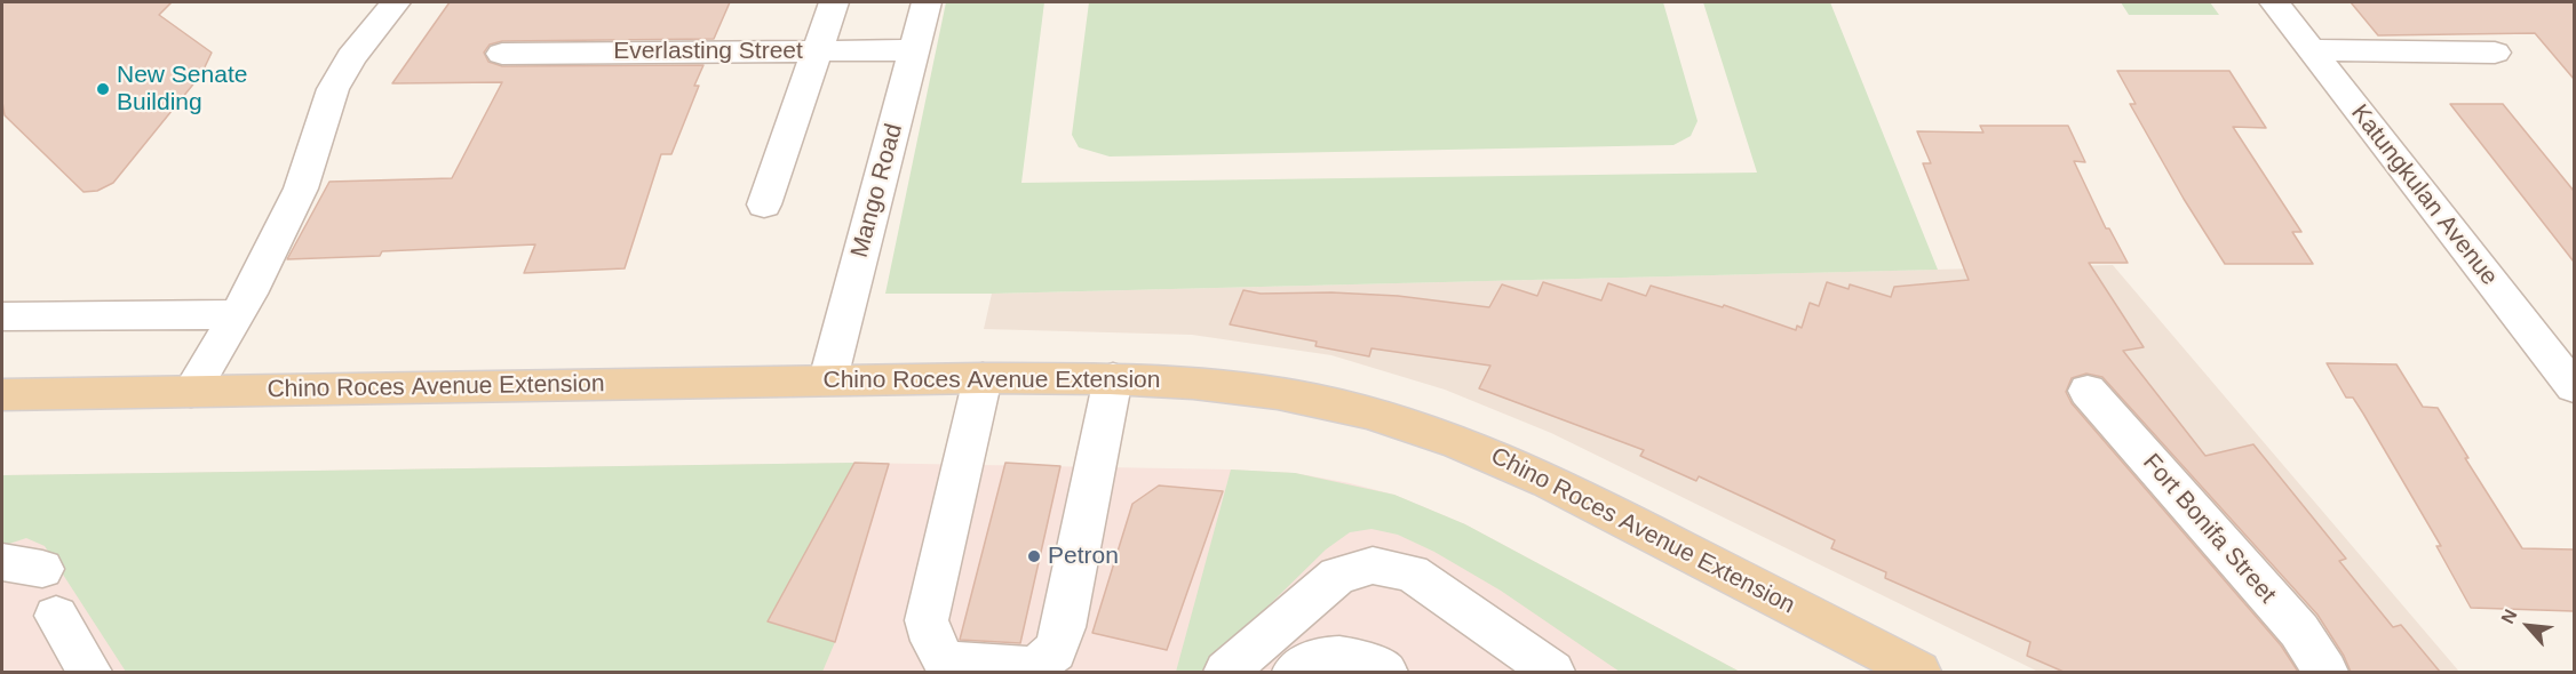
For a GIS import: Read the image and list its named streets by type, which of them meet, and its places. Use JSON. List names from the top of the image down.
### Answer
{
  "streets": {
    "main road": ["Chino Roces Avenue Extension"],
    "street": [
      "Everlasting Street",
      "Mango Road",
      "Katungkulan Avenue",
      "Fort Bonifa Street"
    ]
  },
  "crossings": [
    ["Everlasting Street", "Mango Road"],
    ["Mango Road", "Chino Roces Avenue Extension"]
  ],
  "places": ["New Senate Building", "Petron"],
  "north": "top left"
}
